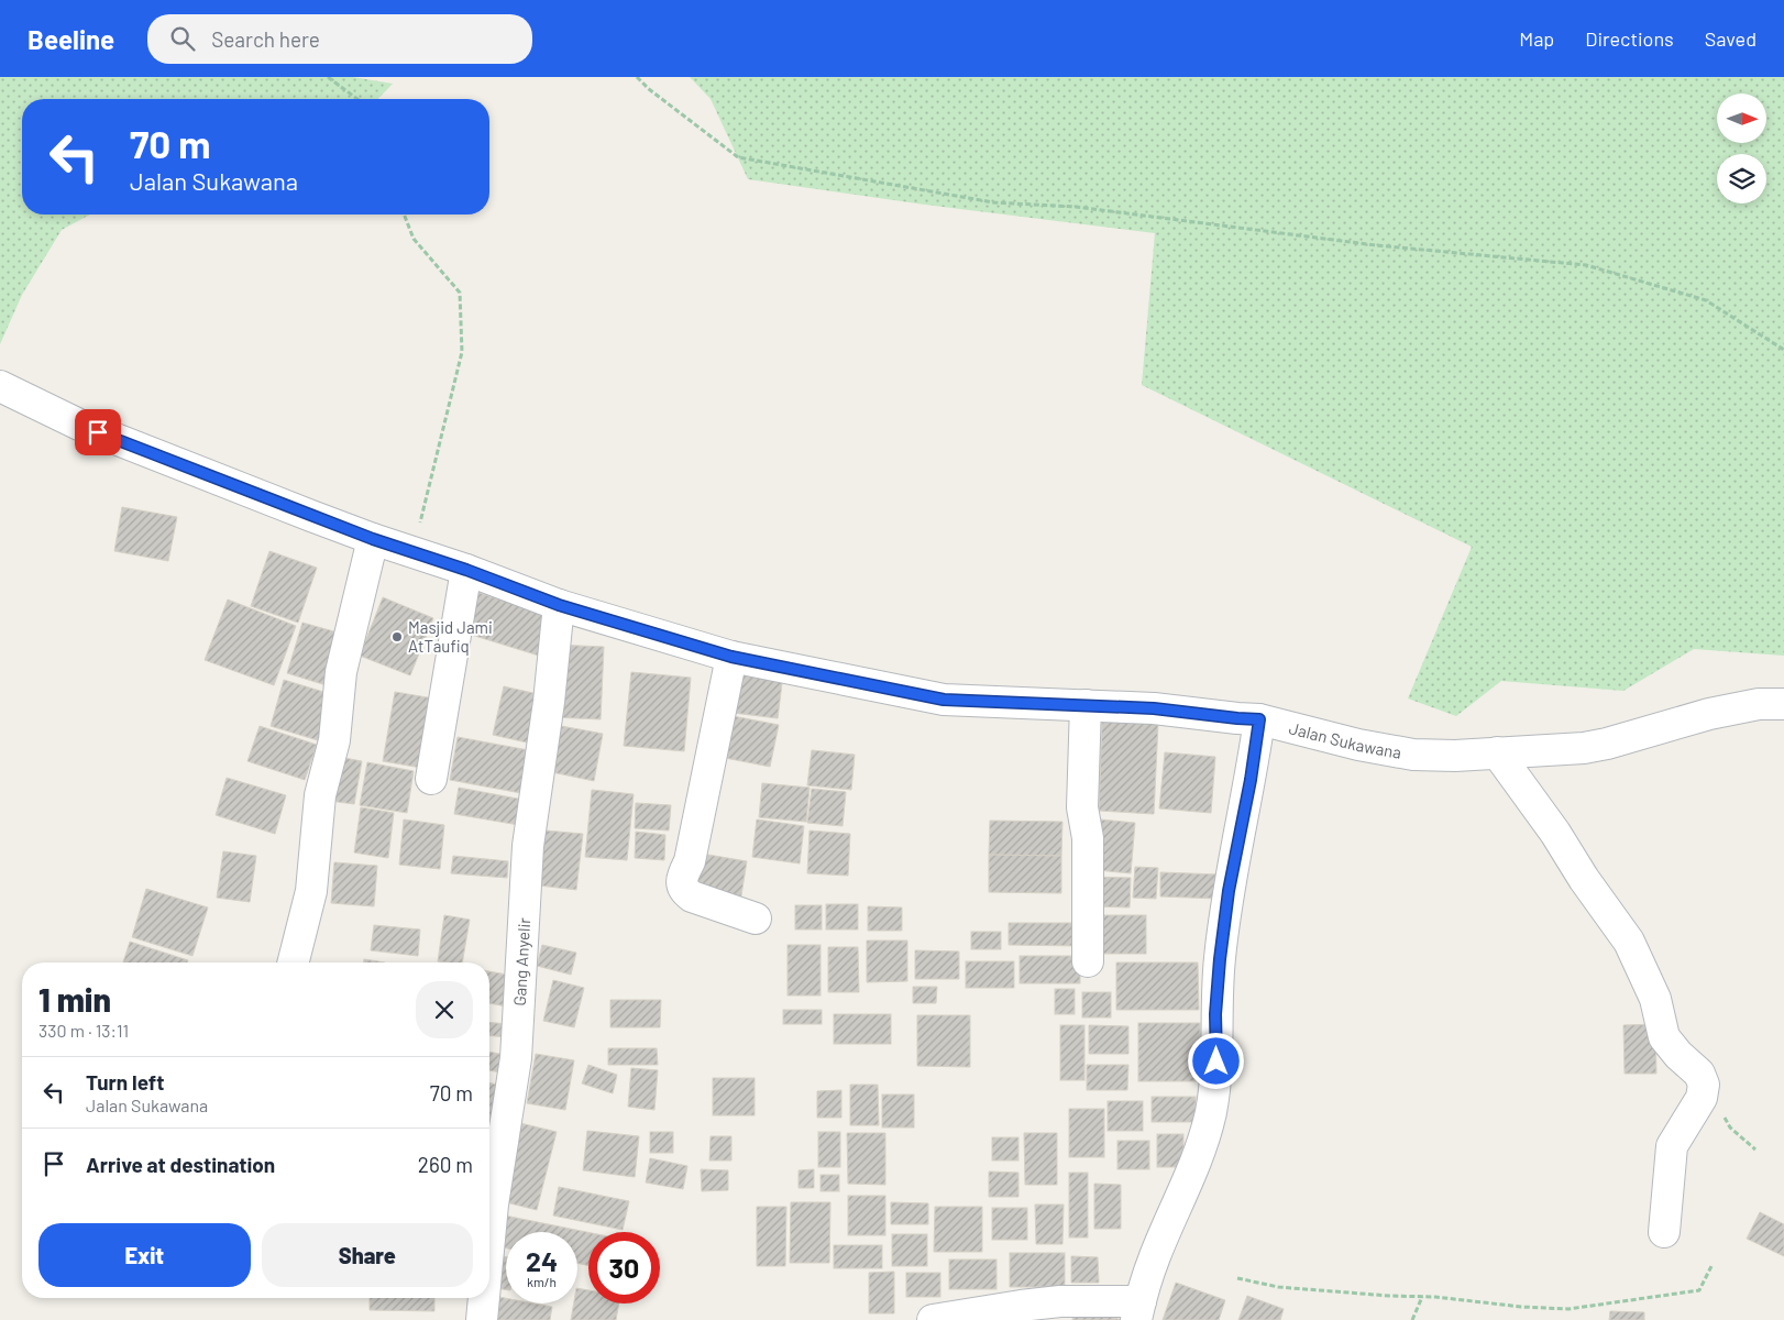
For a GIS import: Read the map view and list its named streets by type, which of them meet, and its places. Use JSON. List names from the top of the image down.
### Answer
{
  "streets": {
    "street": ["Jalan Sukawana", "Gang Anyelir"]
  },
  "crossings": [
    ["Jalan Sukawana", "Gang Anyelir"]
  ],
  "places": ["Masjid Jami AtTaufiq"],
  "north": "right",
  "page": {
    "header": "Beeline",
    "search": "Search here",
    "nav": ["Map", "Directions", "Saved"],
    "turn": ["70 m", "Jalan Sukawana"],
    "heading": ["1 min", "330 m · 13:11"],
    "list": [
      {
        "name": "Turn left",
        "note": "Jalan Sukawana",
        "value": "70 m"
      },
      {
        "name": "Arrive at destination",
        "value": "260 m"
      }
    ],
    "buttons": ["Exit", "Share"],
    "speed": "24 km/h",
    "limit": "30"
  }
}
